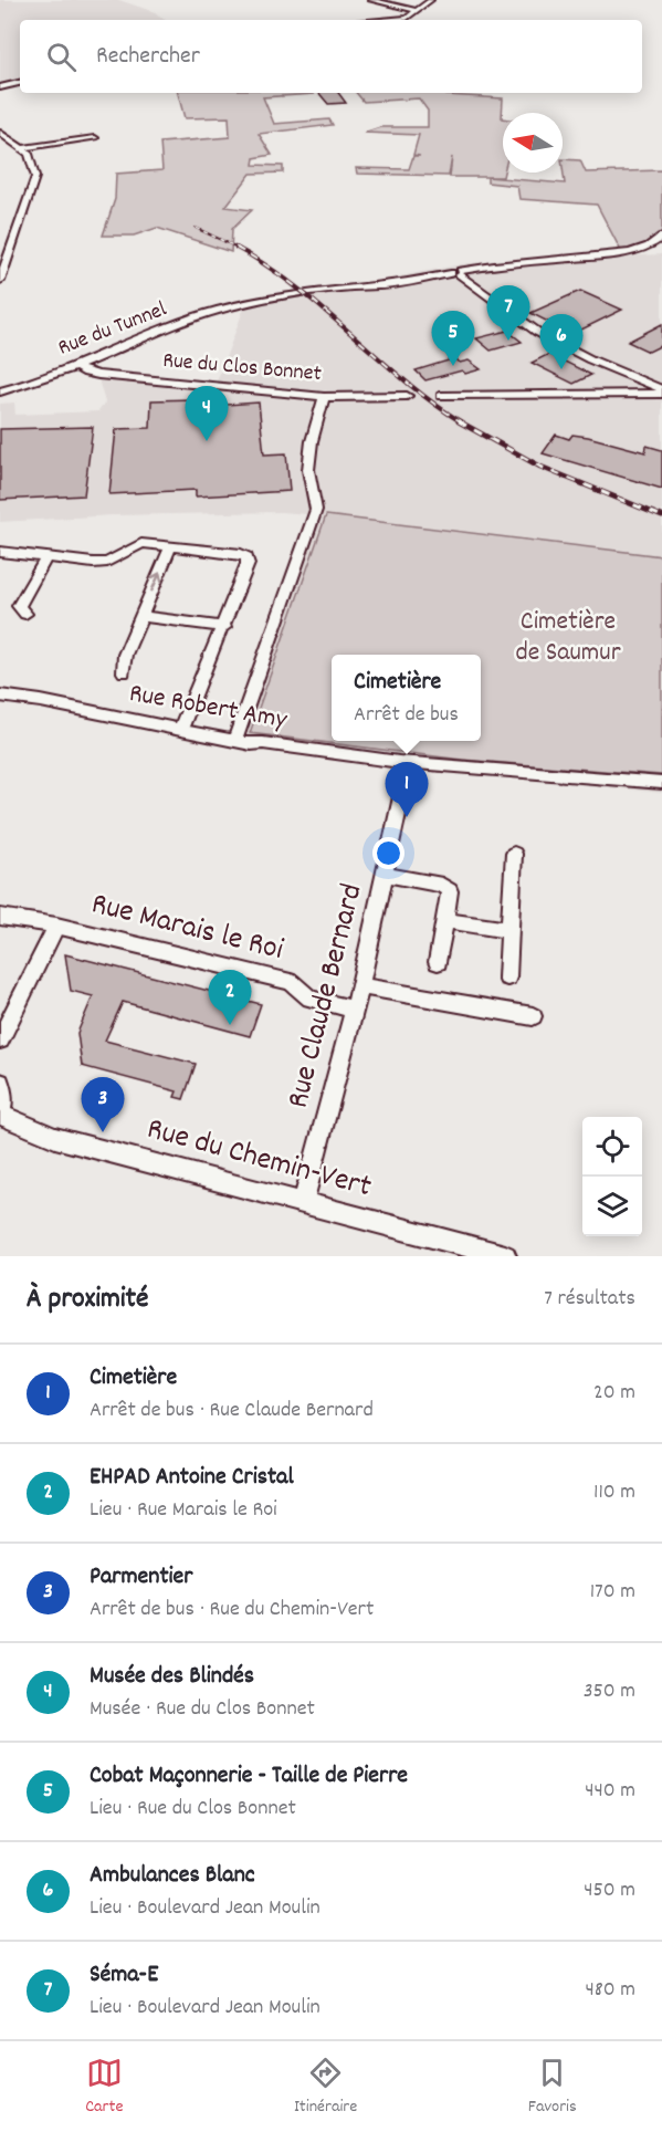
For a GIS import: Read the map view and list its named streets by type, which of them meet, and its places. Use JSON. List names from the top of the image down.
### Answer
{
  "streets": {
    "street": [
      "Rue du Tunnel",
      "Rue du Clos Bonnet",
      "Rue Robert Amy",
      "Rue Marais le Roi",
      "Rue Claude Bernard",
      "Rue du Chemin-Vert"
    ]
  },
  "crossings": [
    ["Rue du Tunnel", "Rue du Clos Bonnet"],
    ["Rue Robert Amy", "Rue Claude Bernard"],
    ["Rue Marais le Roi", "Rue Claude Bernard"],
    ["Rue Claude Bernard", "Rue du Chemin-Vert"]
  ],
  "parks": ["Cimetière de Saumur"],
  "north": "left",
  "page": {
    "search": "Rechercher",
    "pins": [
      "7",
      "5",
      "6",
      "4",
      "1",
      "2",
      "3"
    ],
    "popup": ["Cimetière", "Arrêt de bus"],
    "heading": ["À proximité", "7 résultats"],
    "list": [
      {
        "mark": "1",
        "name": "Cimetière",
        "note": "Arrêt de bus · Rue Claude Bernard",
        "value": "20 m"
      },
      {
        "mark": "2",
        "name": "EHPAD Antoine Cristal",
        "note": "Lieu · Rue Marais le Roi",
        "value": "110 m"
      },
      {
        "mark": "3",
        "name": "Parmentier",
        "note": "Arrêt de bus · Rue du Chemin-Vert",
        "value": "170 m"
      },
      {
        "mark": "4",
        "name": "Musée des Blindés",
        "note": "Musée · Rue du Clos Bonnet",
        "value": "350 m"
      },
      {
        "mark": "5",
        "name": "Cobat Maçonnerie - Taille de Pierre",
        "note": "Lieu · Rue du Clos Bonnet",
        "value": "440 m"
      },
      {
        "mark": "6",
        "name": "Ambulances Blanc",
        "note": "Lieu · Boulevard Jean Moulin",
        "value": "450 m"
      },
      {
        "mark": "7",
        "name": "Séma-E",
        "note": "Lieu · Boulevard Jean Moulin",
        "value": "480 m"
      }
    ],
    "nav": ["Carte", "Itinéraire", "Favoris"]
  }
}
